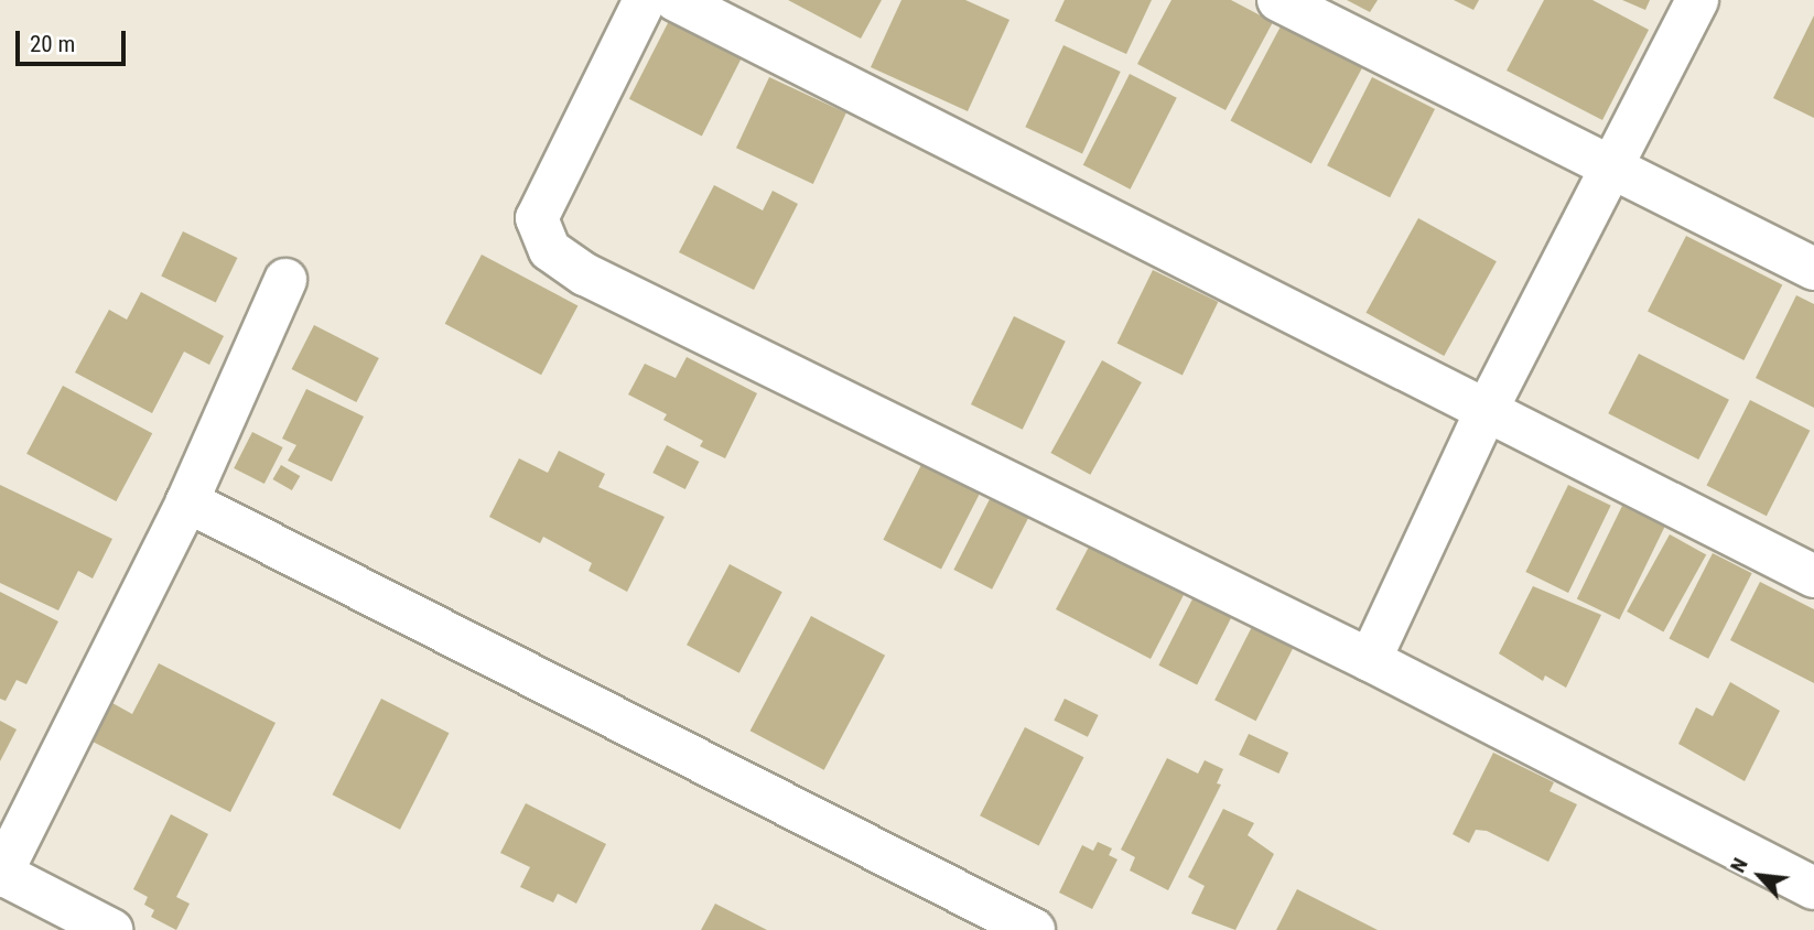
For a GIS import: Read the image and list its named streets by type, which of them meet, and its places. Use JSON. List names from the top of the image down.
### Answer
{
  "scale_bar": "20 m",
  "north": "top left"
}
